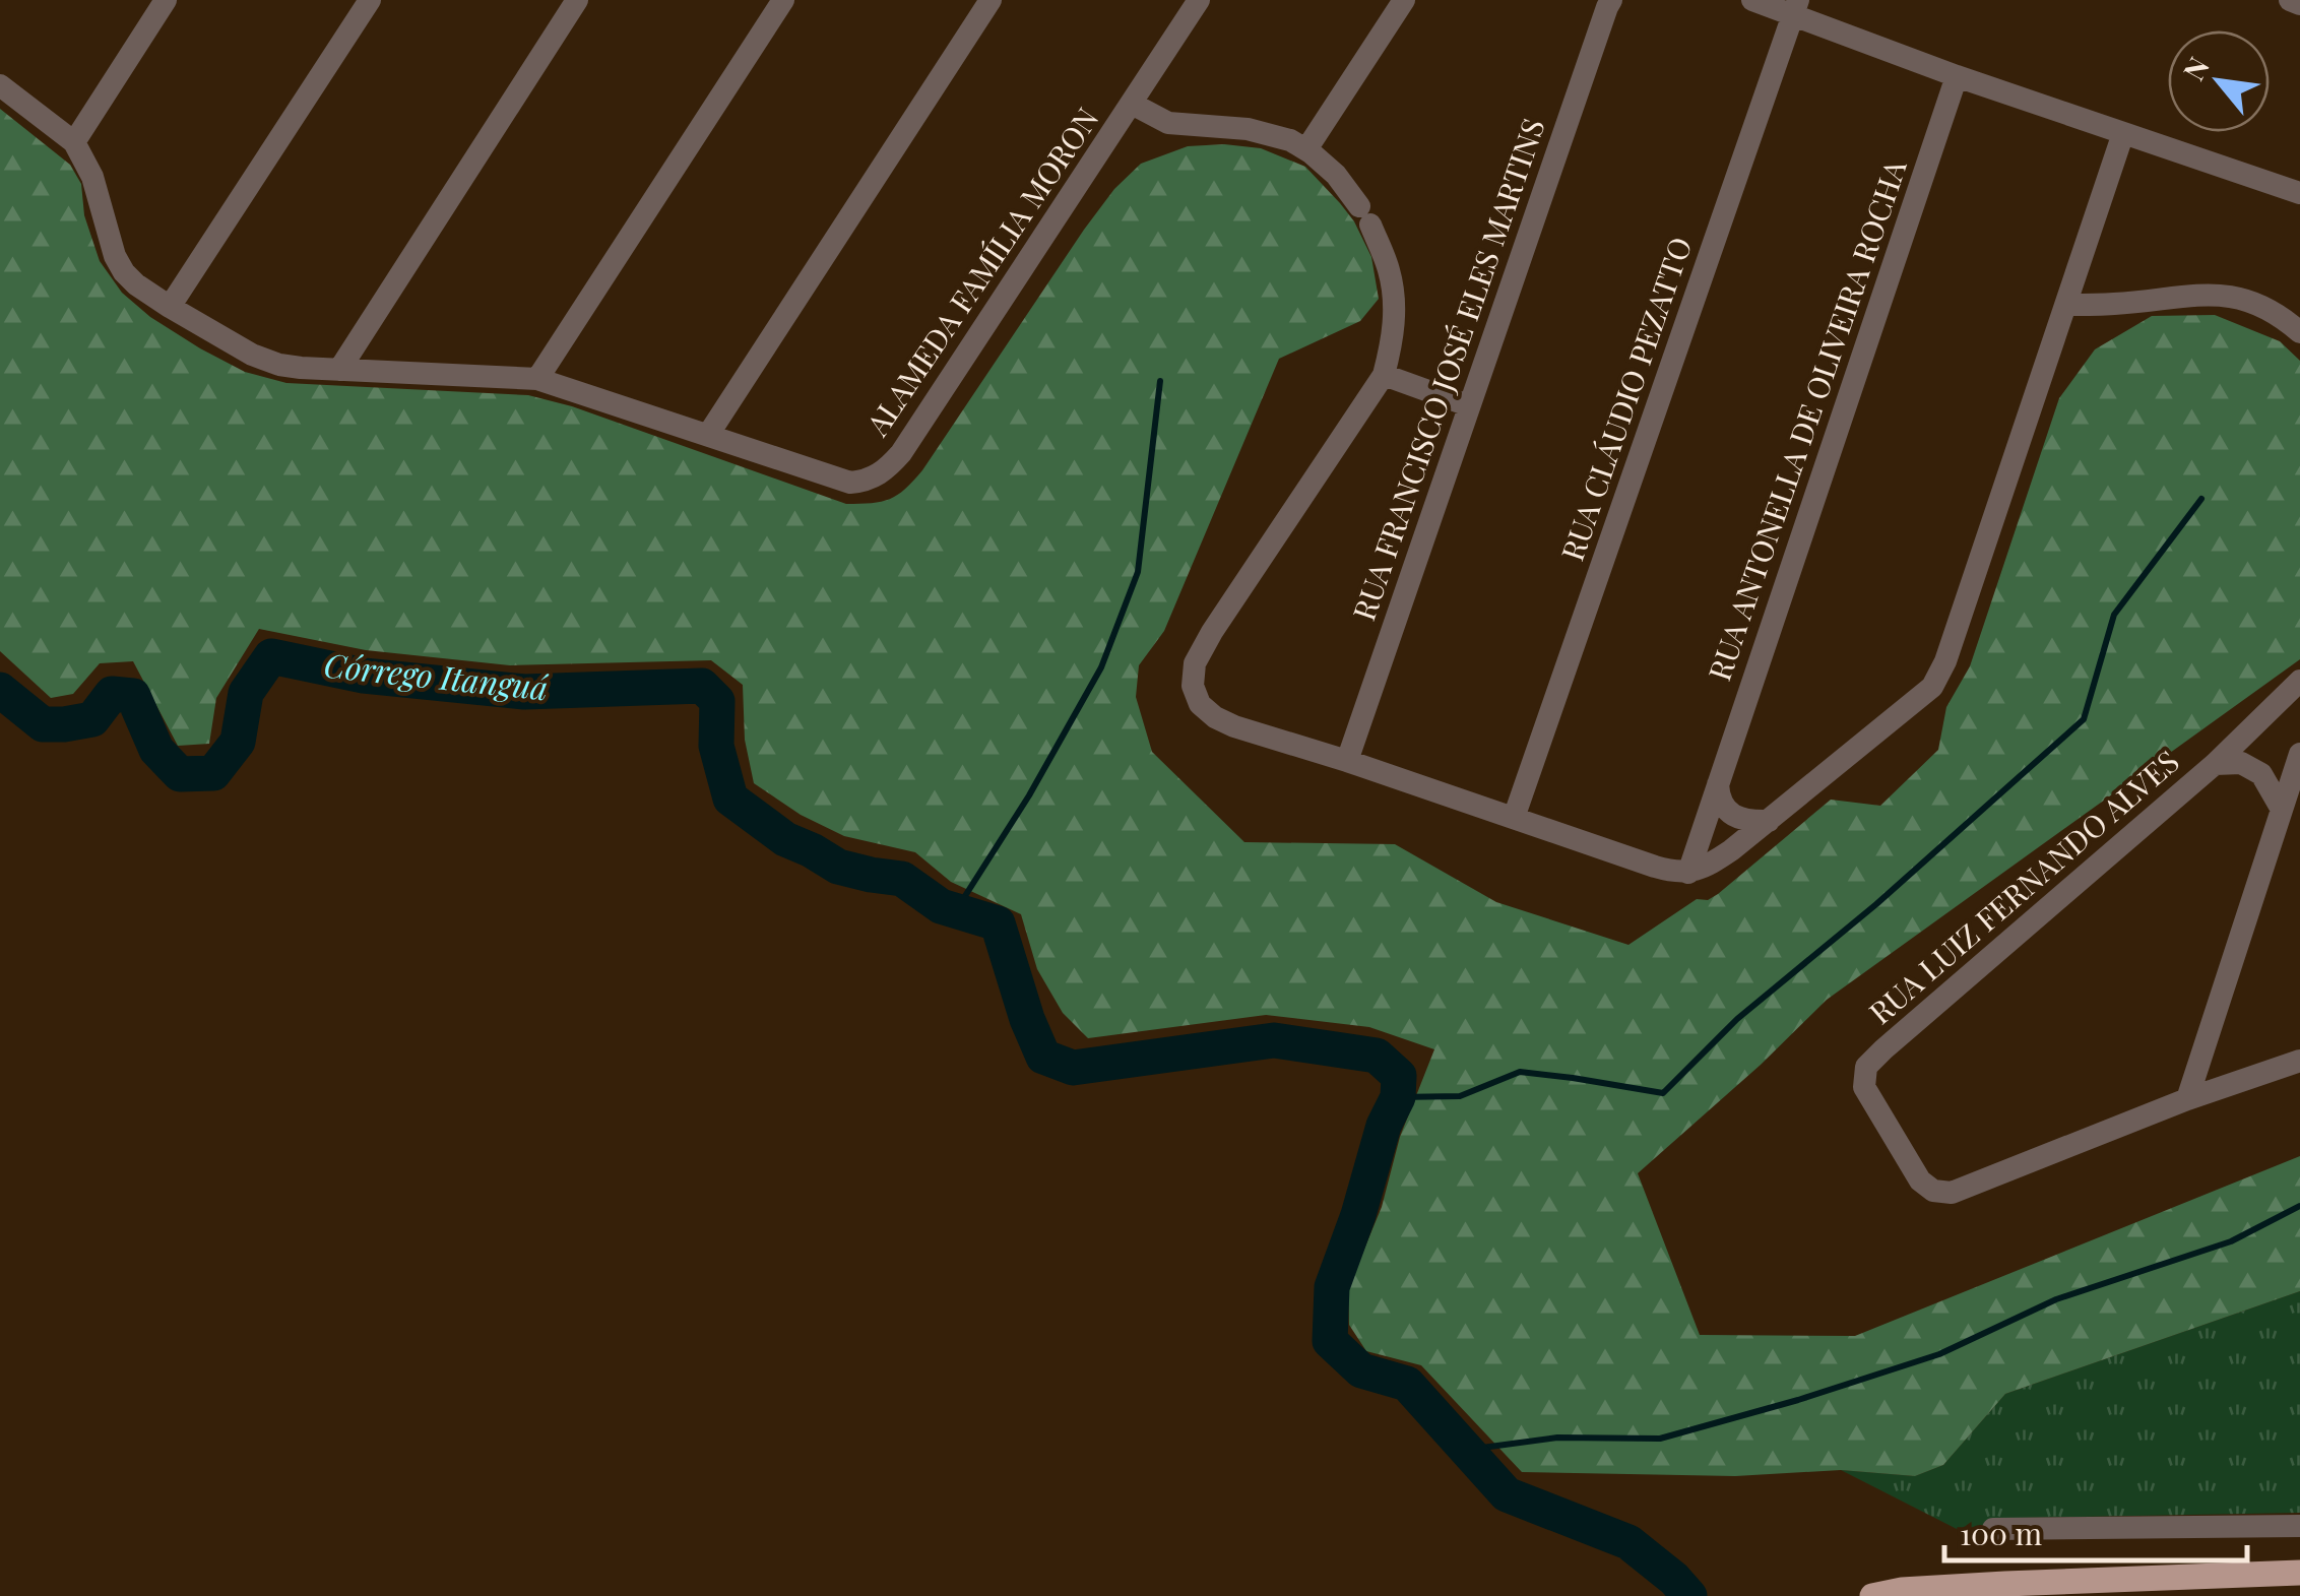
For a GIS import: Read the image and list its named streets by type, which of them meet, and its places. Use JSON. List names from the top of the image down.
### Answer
{
  "streets": {
    "street": [
      "ALAMEDA FAMÍLIA MORON",
      "RUA FRANCISCO JOSÉ ELES MARTINS",
      "RUA CLÁUDIO PEZATTO",
      "RUA ANTONELLA DE OLIVEIRA ROCHA",
      "RUA LUIZ FERNANDO ALVES"
    ]
  },
  "water": ["Córrego Itanguá"],
  "scale_bar": "100 m",
  "north": "top left"
}
